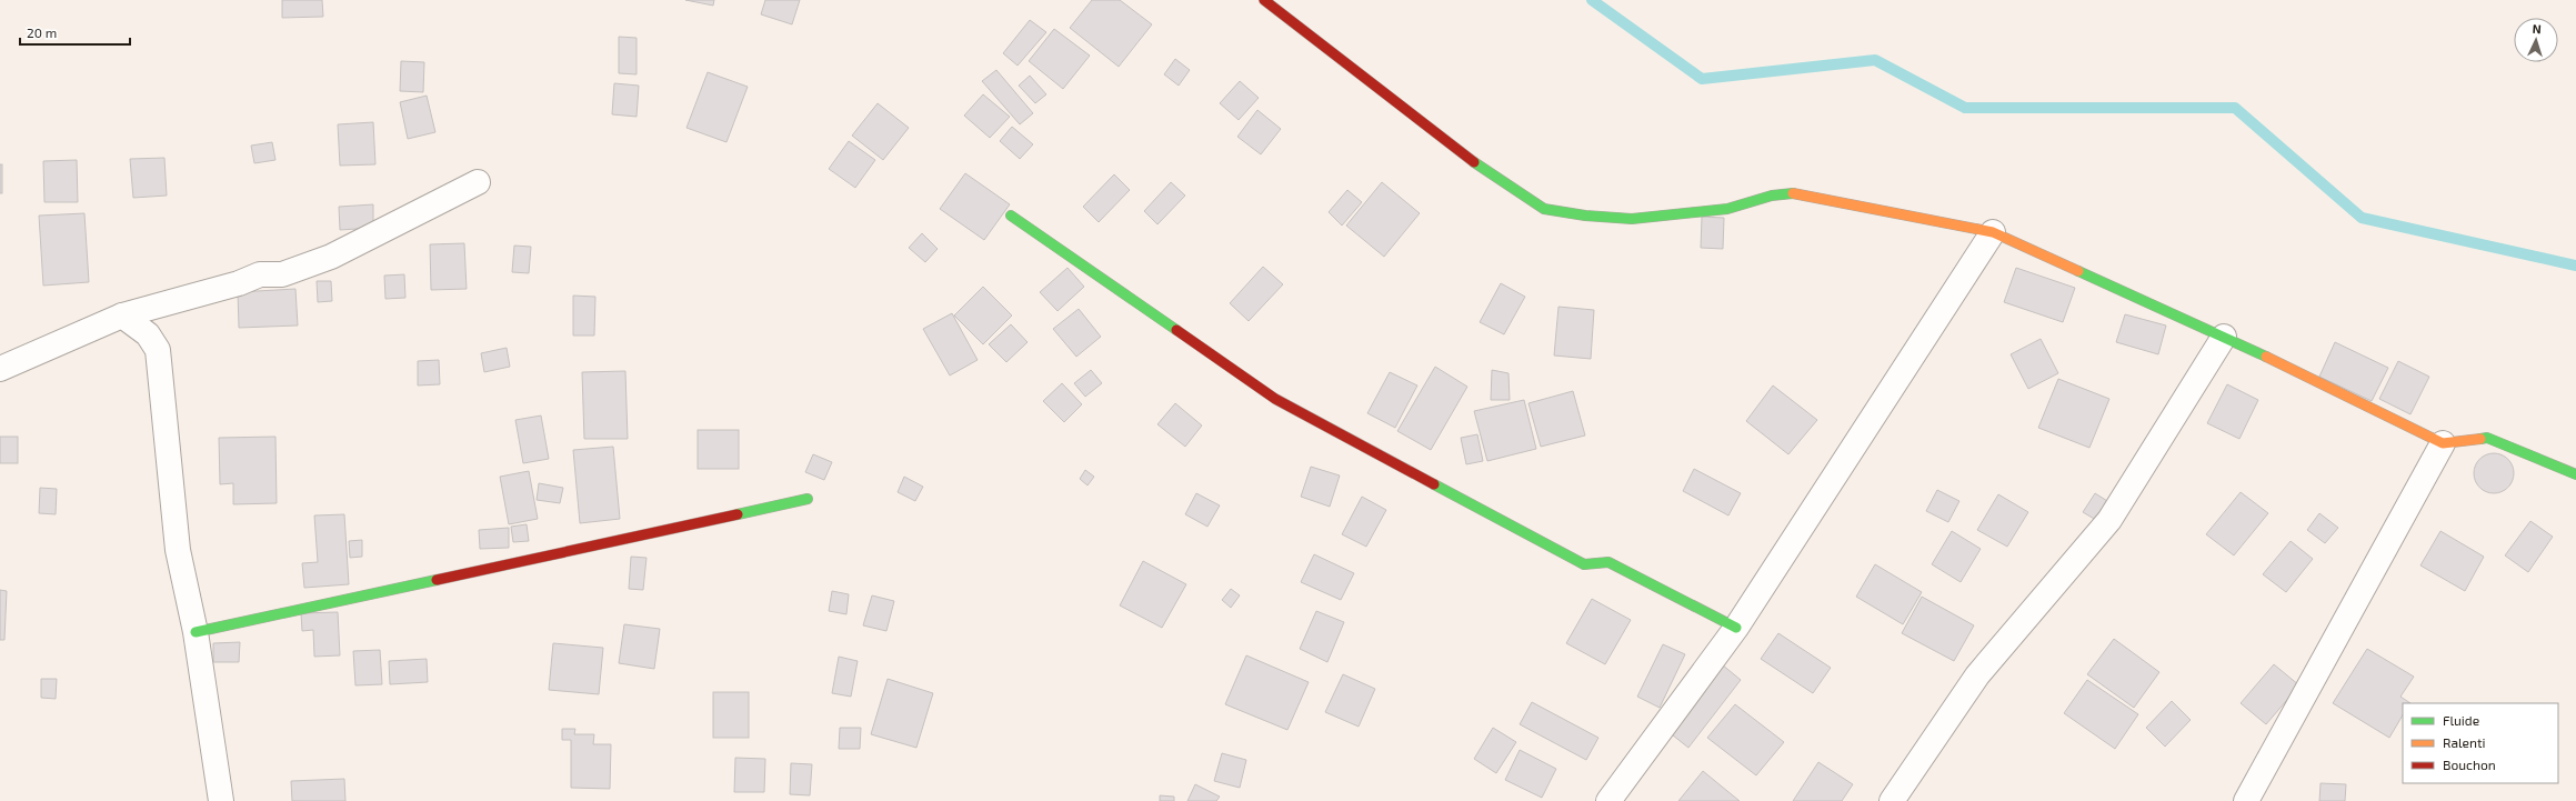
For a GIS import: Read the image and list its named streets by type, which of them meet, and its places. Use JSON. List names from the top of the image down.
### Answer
{
  "legend": ["Fluide", "Ralenti", "Bouchon"],
  "scale_bar": "20 m",
  "north": "top"
}
